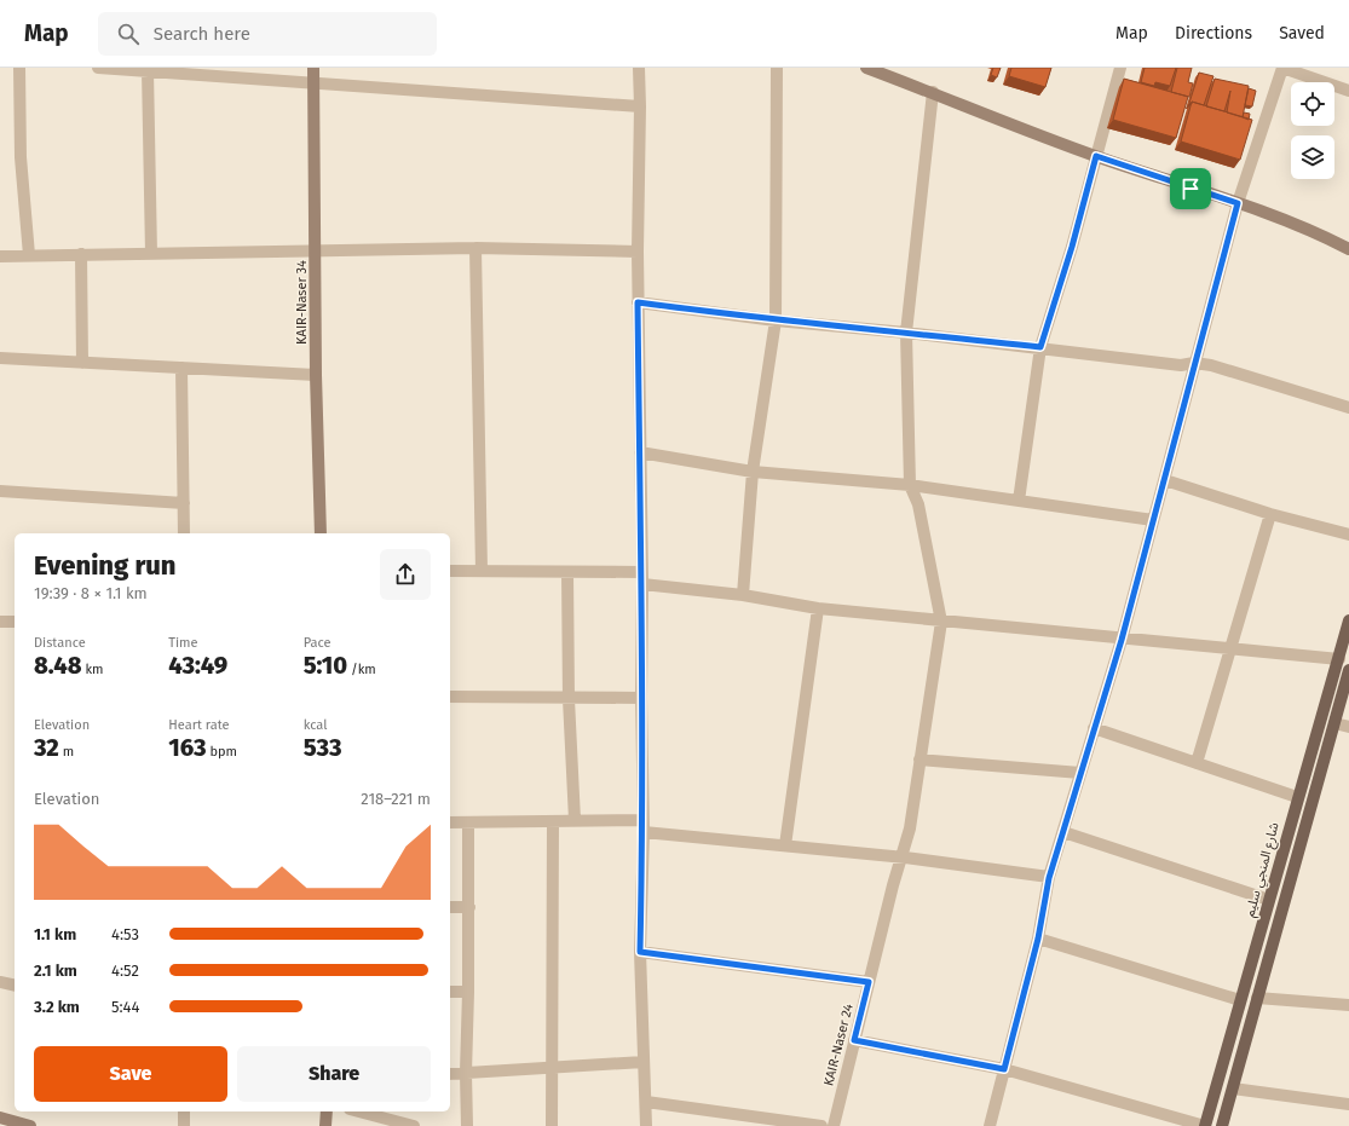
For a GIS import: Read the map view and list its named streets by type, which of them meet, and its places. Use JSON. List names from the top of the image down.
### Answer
{
  "streets": {
    "main road": ["شارع المنجي سليم"],
    "street": ["KAIR-Naser 34", "KAIR-Naser 24"]
  },
  "page": {
    "header": "Map",
    "search": "Search here",
    "nav": ["Map", "Directions", "Saved"],
    "heading": ["Evening run", "19:39 · 8 × 1.1 km"],
    "stats": [
      ["Distance", "8.48 km"],
      ["Time", "43:49"],
      ["Pace", "5:10 /km"],
      ["Elevation", "32 m"],
      ["Heart rate", "163 bpm"],
      ["kcal", "533"]
    ],
    "chart": ["Elevation", "218–221 m"],
    "list": [
      {
        "name": "1.1 km",
        "note": "4:53"
      },
      {
        "name": "2.1 km",
        "note": "4:52"
      },
      {
        "name": "3.2 km",
        "note": "5:44"
      }
    ],
    "buttons": ["Save", "Share"]
  }
}
